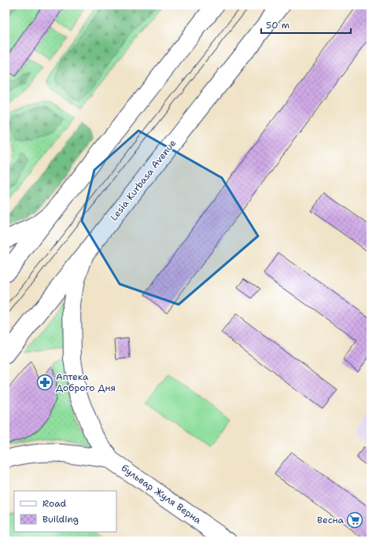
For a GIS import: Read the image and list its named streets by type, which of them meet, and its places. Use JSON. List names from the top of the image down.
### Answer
{
  "streets": {
    "main road": ["Lesia Kurbasa Avenue", "бульвар Жуля Верна"]
  },
  "crossings": [
    ["Lesia Kurbasa Avenue", "бульвар Жуля Верна"]
  ],
  "places": {
    "pharmacy": ["Аптека Доброго Дня"],
    "supermarket": ["Весна"]
  },
  "legend": ["Road", "Building"],
  "scale_bar": "50 m"
}
